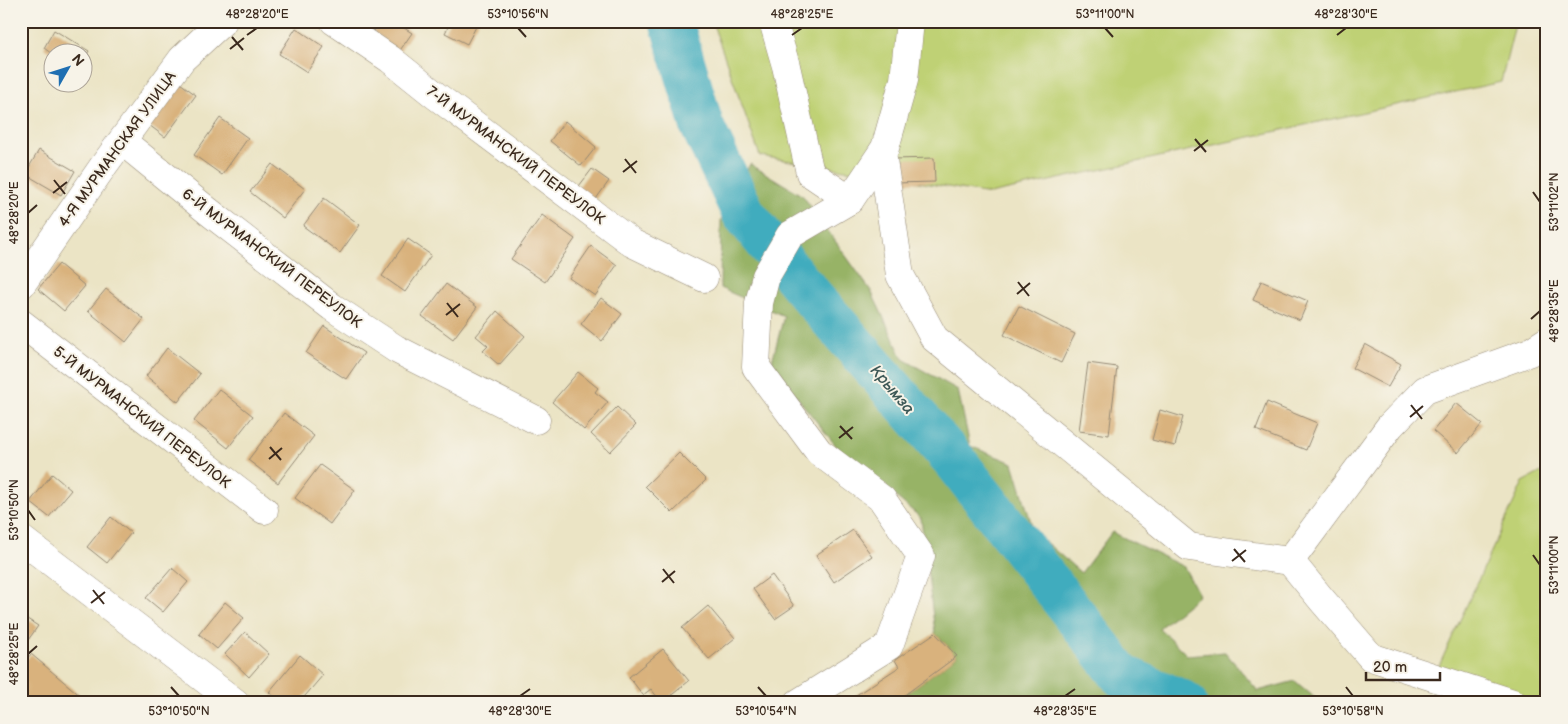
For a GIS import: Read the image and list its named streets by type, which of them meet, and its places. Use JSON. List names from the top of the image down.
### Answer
{
  "streets": {
    "street": [
      "4-Я МУРМАНСКАЯ УЛИЦА",
      "7-Й МУРМАНСКИЙ ПЕРЕУЛОК",
      "6-Й МУРМАНСКИЙ ПЕРЕУЛОК",
      "5-Й МУРМАНСКИЙ ПЕРЕУЛОК"
    ]
  },
  "crossings": [
    ["4-Я МУРМАНСКАЯ УЛИЦА", "6-Й МУРМАНСКИЙ ПЕРЕУЛОК"]
  ],
  "water": ["Крымза"],
  "scale_bar": "20 m",
  "north": "top right",
  "coordinates": [
    "48°28'20\"E",
    "53°10'56\"N",
    "48°28'25\"E",
    "53°11'00\"N",
    "48°28'30\"E",
    "53°11'02\"N",
    "48°28'35\"E",
    "53°10'50\"N",
    "53°10'54\"N",
    "53°10'58\"N"
  ]
}
